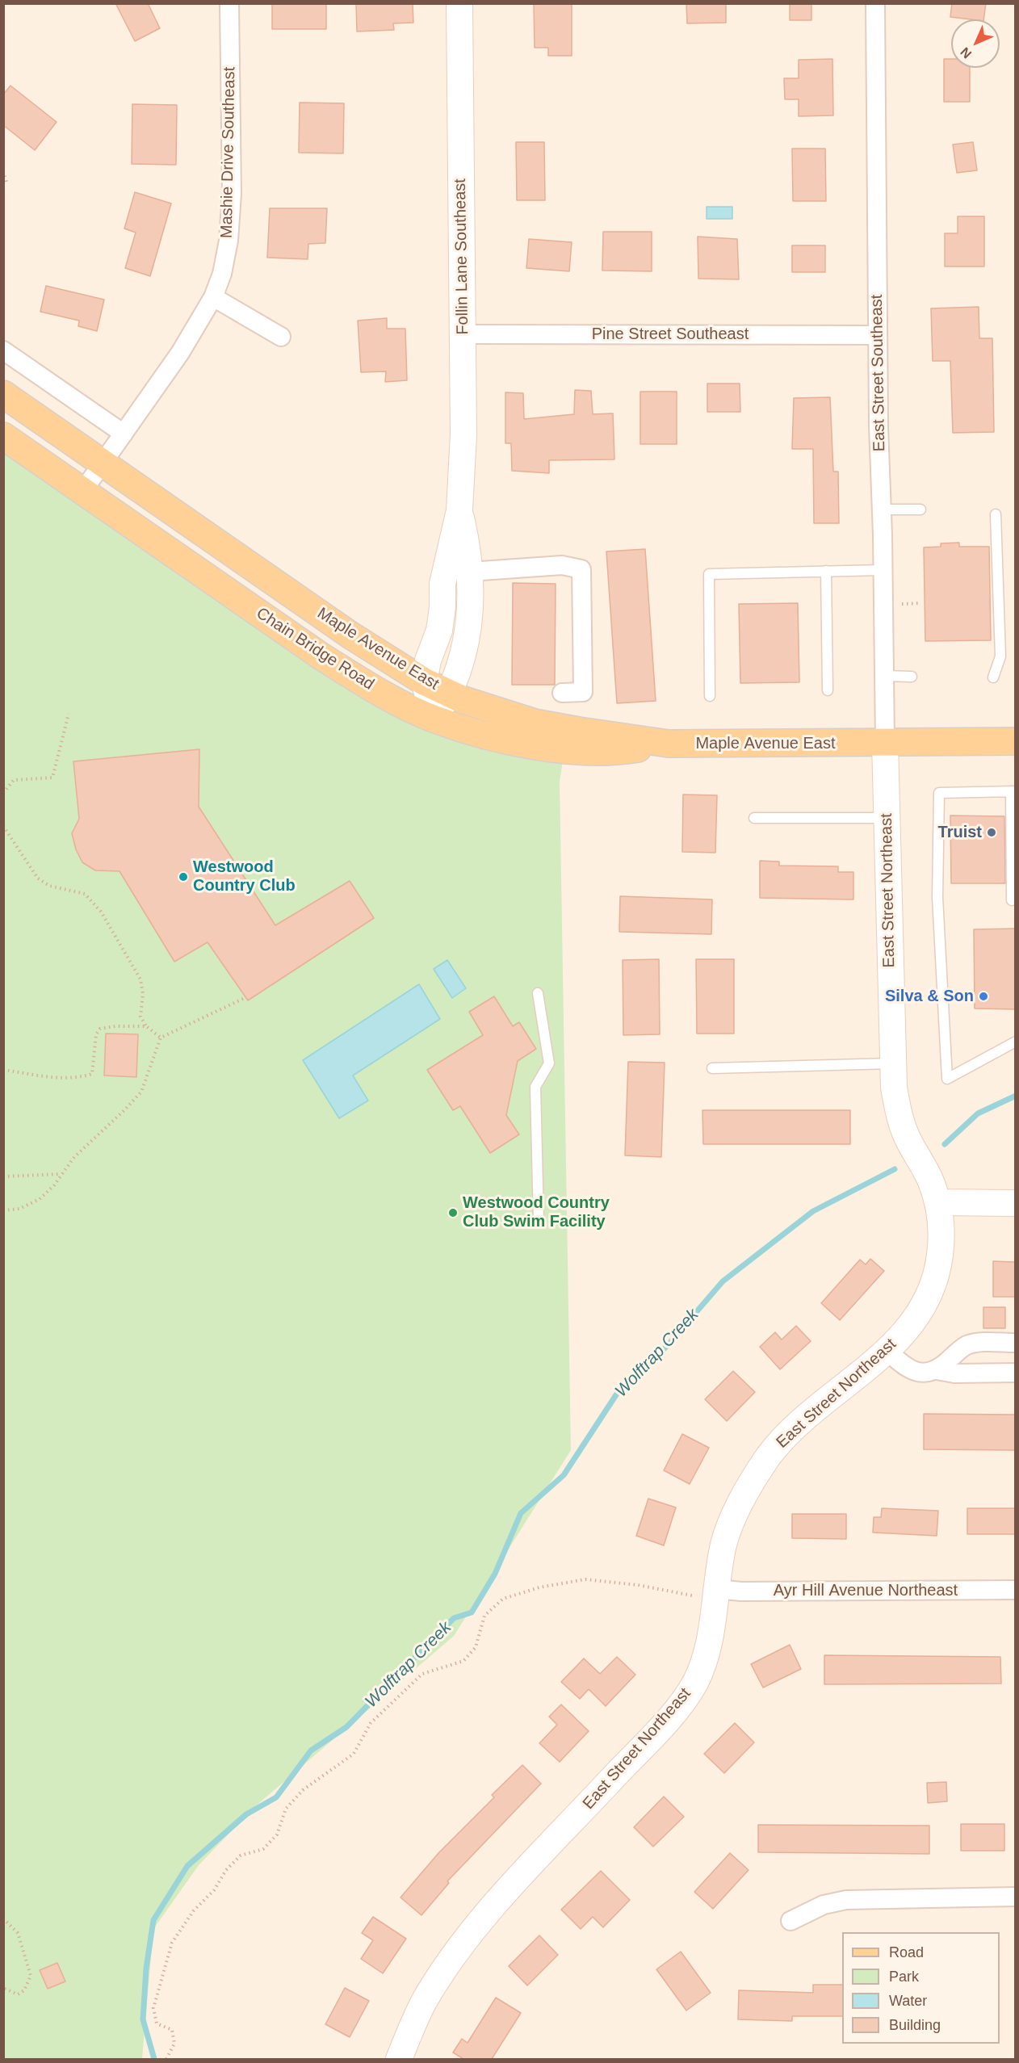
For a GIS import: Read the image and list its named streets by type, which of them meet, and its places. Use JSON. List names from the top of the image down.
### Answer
{
  "streets": {
    "main road": ["Chain Bridge Road", "Maple Avenue East"],
    "street": [
      "Mashie Drive Southeast",
      "Follin Lane Southeast",
      "Pine Street Southeast",
      "East Street Southeast",
      "East Street Northeast",
      "Ayr Hill Avenue Northeast"
    ]
  },
  "crossings": [
    ["Mashie Drive Southeast", "Chain Bridge Road"],
    ["Mashie Drive Southeast", "Maple Avenue East"],
    ["Follin Lane Southeast", "Pine Street Southeast"],
    ["Follin Lane Southeast", "Chain Bridge Road"],
    ["Follin Lane Southeast", "Maple Avenue East"],
    ["Pine Street Southeast", "East Street Southeast"],
    ["East Street Southeast", "Maple Avenue East"],
    ["East Street Southeast", "East Street Northeast"],
    ["Chain Bridge Road", "Maple Avenue East"],
    ["Maple Avenue East", "East Street Northeast"],
    ["East Street Northeast", "Ayr Hill Avenue Northeast"]
  ],
  "water": ["Wolftrap Creek"],
  "places": [
    "Truist",
    "Westwood Country Club",
    "Silva & Son",
    "Westwood Country Club Swim Facility"
  ],
  "legend": [
    "Road",
    "Park",
    "Water",
    "Building"
  ],
  "north": "bottom left"
}
